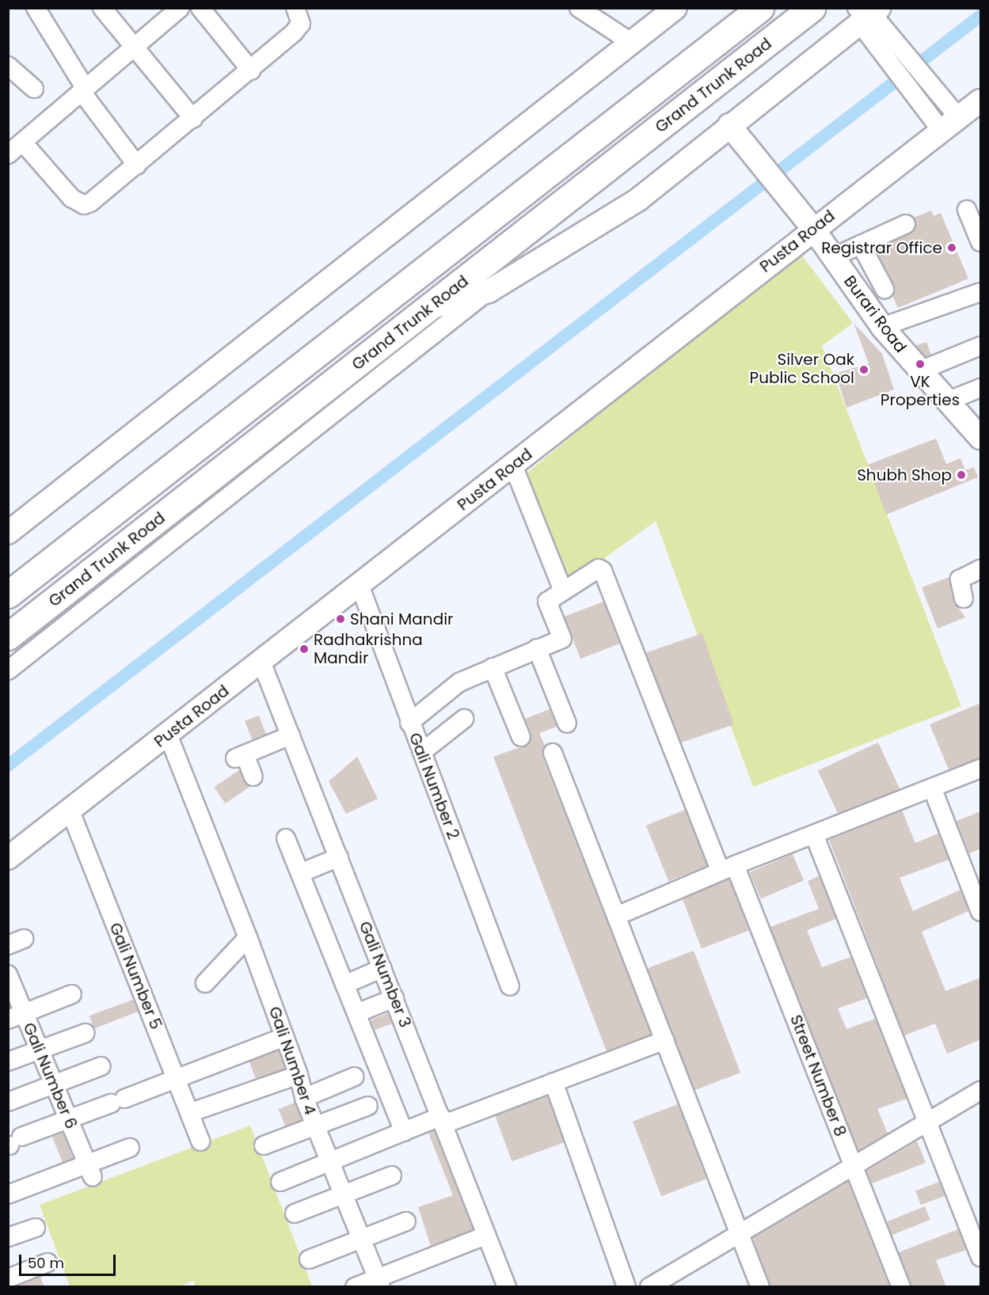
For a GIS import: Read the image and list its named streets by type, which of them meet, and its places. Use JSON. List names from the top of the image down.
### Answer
{
  "streets": {
    "highway": ["Grand Trunk Road"],
    "main road": ["Pusta Road", "Burari Road"],
    "street": [
      "Gali Number 2",
      "Gali Number 3",
      "Gali Number 5",
      "Gali Number 4",
      "Gali Number 6",
      "Street Number 8"
    ]
  },
  "crossings": [
    ["Pusta Road", "Burari Road"],
    ["Pusta Road", "Gali Number 2"],
    ["Pusta Road", "Gali Number 3"],
    ["Pusta Road", "Gali Number 5"],
    ["Pusta Road", "Gali Number 4"]
  ],
  "places": [
    "Registrar Office",
    "VK Properties",
    "Silver Oak Public School",
    "Shubh Shop",
    "Shani Mandir",
    "Radhakrishna Mandir"
  ],
  "scale_bar": "50 m"
}
